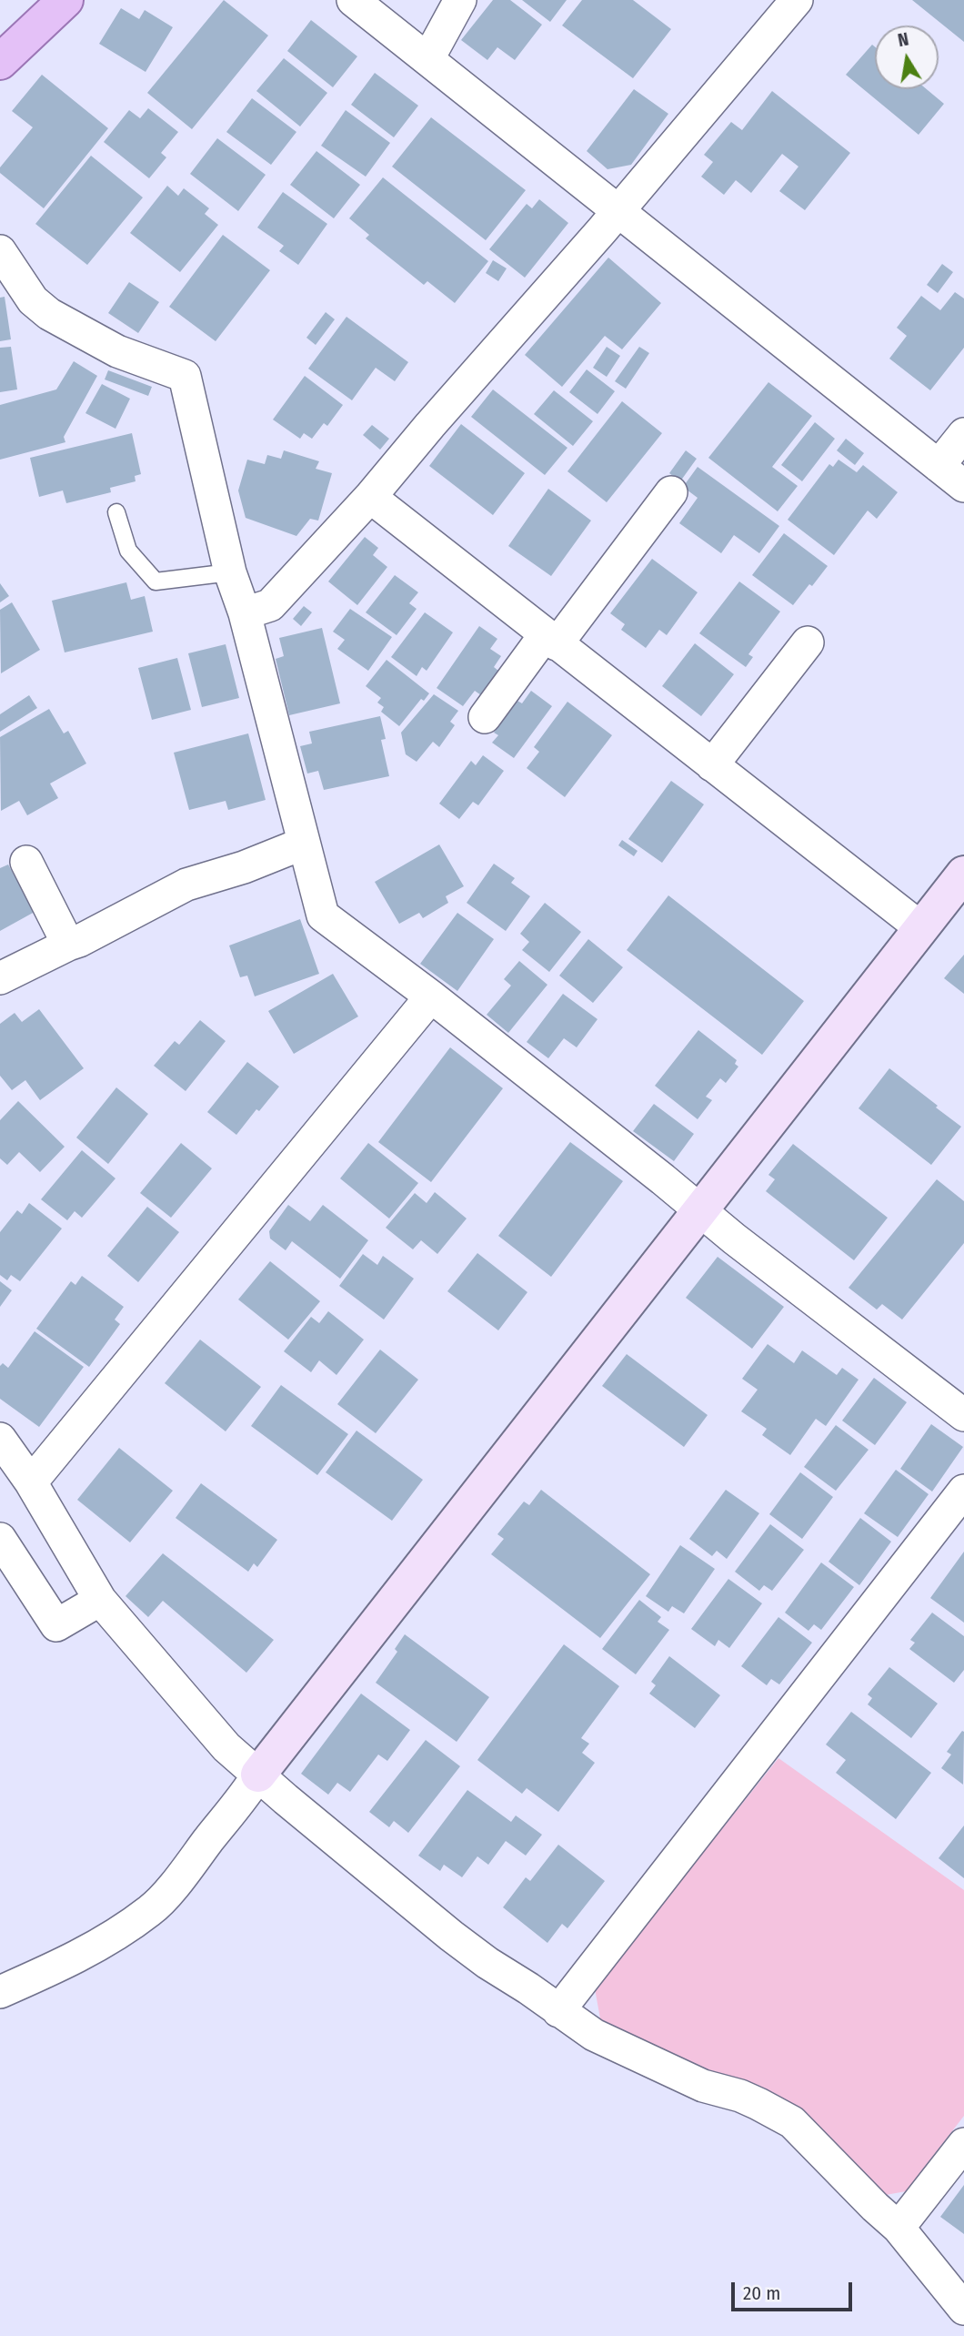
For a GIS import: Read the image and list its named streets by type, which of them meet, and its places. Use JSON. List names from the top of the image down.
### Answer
{
  "scale_bar": "20 m",
  "north": "top"
}
